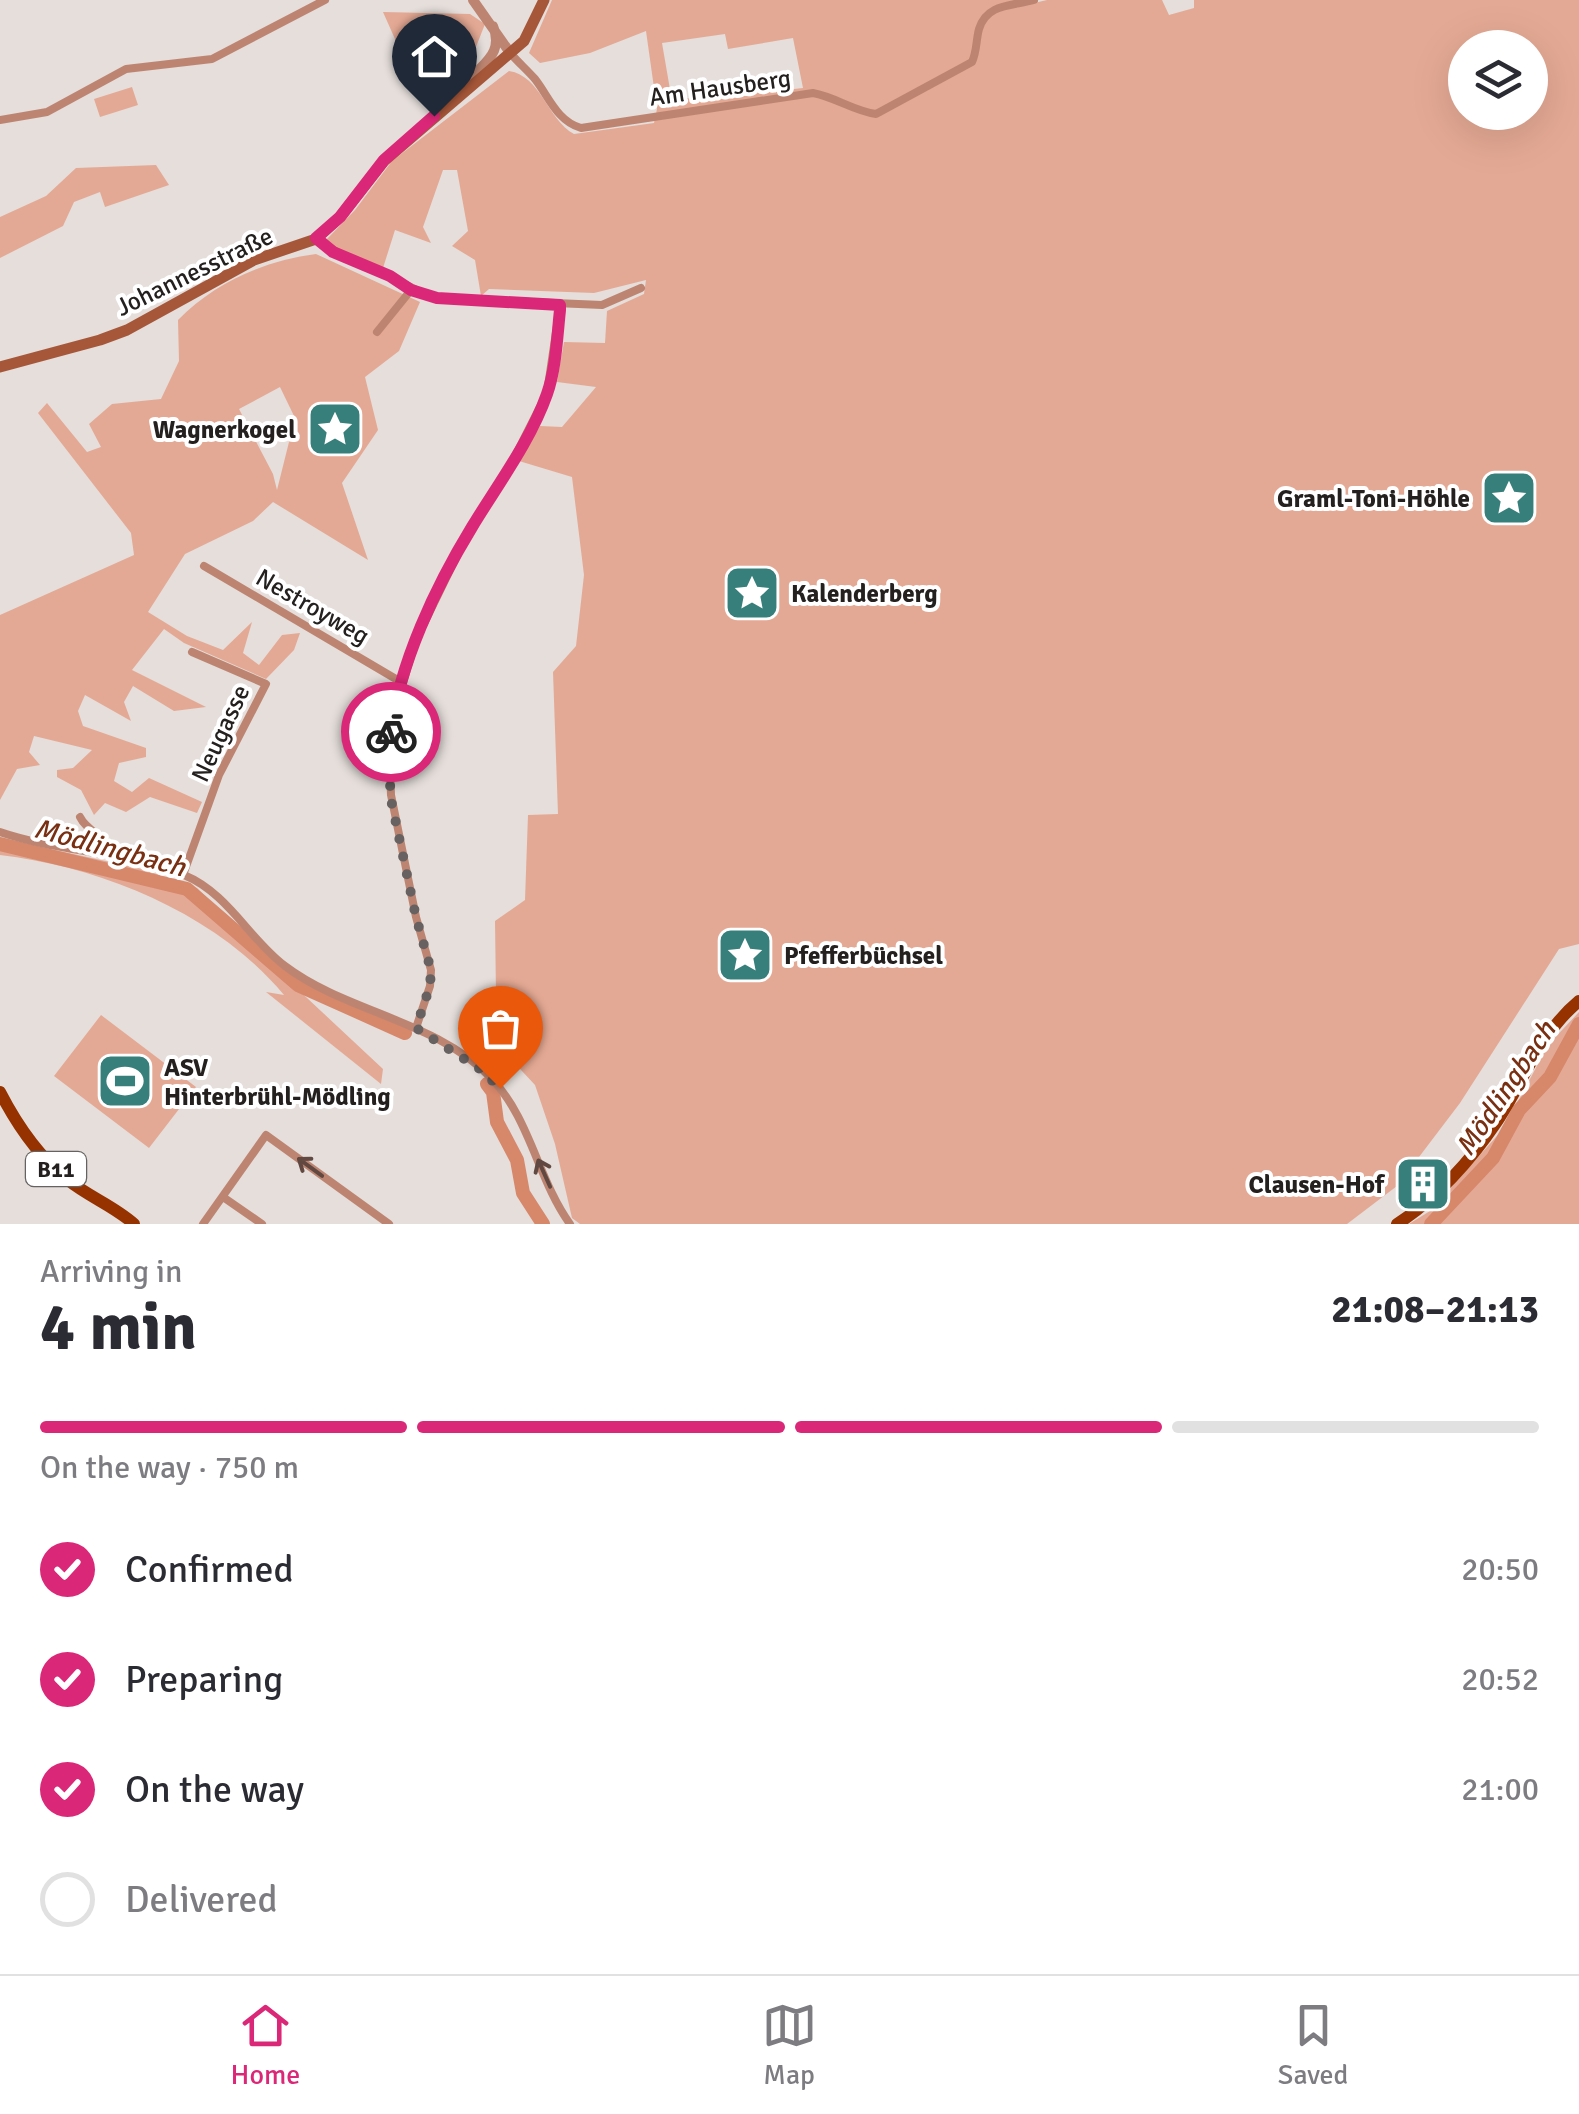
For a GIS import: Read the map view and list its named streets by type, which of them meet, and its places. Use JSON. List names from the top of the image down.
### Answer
{
  "streets": {
    "main road": ["Johannesstraße", "B11"],
    "street": ["Am Hausberg", "Nestroyweg", "Neugasse"]
  },
  "crossings": [
    ["Am Hausberg", "Johannesstraße"]
  ],
  "water": ["Mödlingbach"],
  "places": {
    "place": [
      "Wagnerkogel",
      "Graml-Toni-Höhle",
      "Kalenderberg",
      "Pfefferbüchsel"
    ],
    "sports": ["ASV Hinterbrühl-Mödling"],
    "building": ["Clausen-Hof"]
  },
  "page": {
    "heading": ["4 min", "Arriving in", "21:08–21:13"],
    "bar": "On the way · 750 m",
    "list": [
      ["Confirmed", "20:50"],
      ["Preparing", "20:52"],
      ["On the way", "21:00"],
      "Delivered"
    ],
    "tabs": ["Home", "Map", "Saved"]
  }
}
